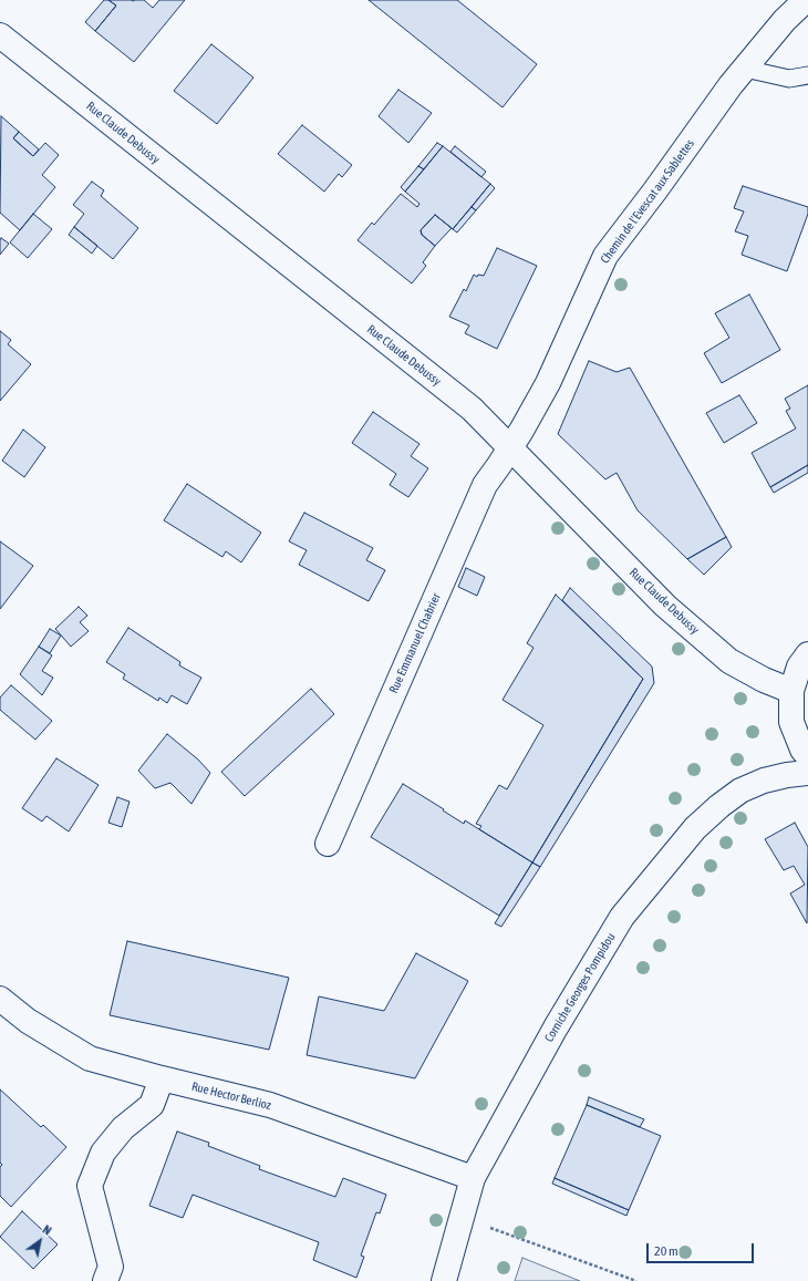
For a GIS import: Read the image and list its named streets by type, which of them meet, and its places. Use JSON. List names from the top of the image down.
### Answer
{
  "streets": {
    "main road": [
      "Rue Claude Debussy",
      "Chemin de l'Evescat aux Sablettes",
      "Rue Emmanuel Chabrier",
      "Corniche Georges Pompidou",
      "Rue Hector Berlioz"
    ]
  },
  "crossings": [
    ["Rue Claude Debussy", "Chemin de l'Evescat aux Sablettes"],
    ["Rue Claude Debussy", "Rue Emmanuel Chabrier"],
    ["Chemin de l'Evescat aux Sablettes", "Rue Emmanuel Chabrier"],
    ["Corniche Georges Pompidou", "Rue Hector Berlioz"]
  ],
  "scale_bar": "20 m",
  "north": "top right"
}
